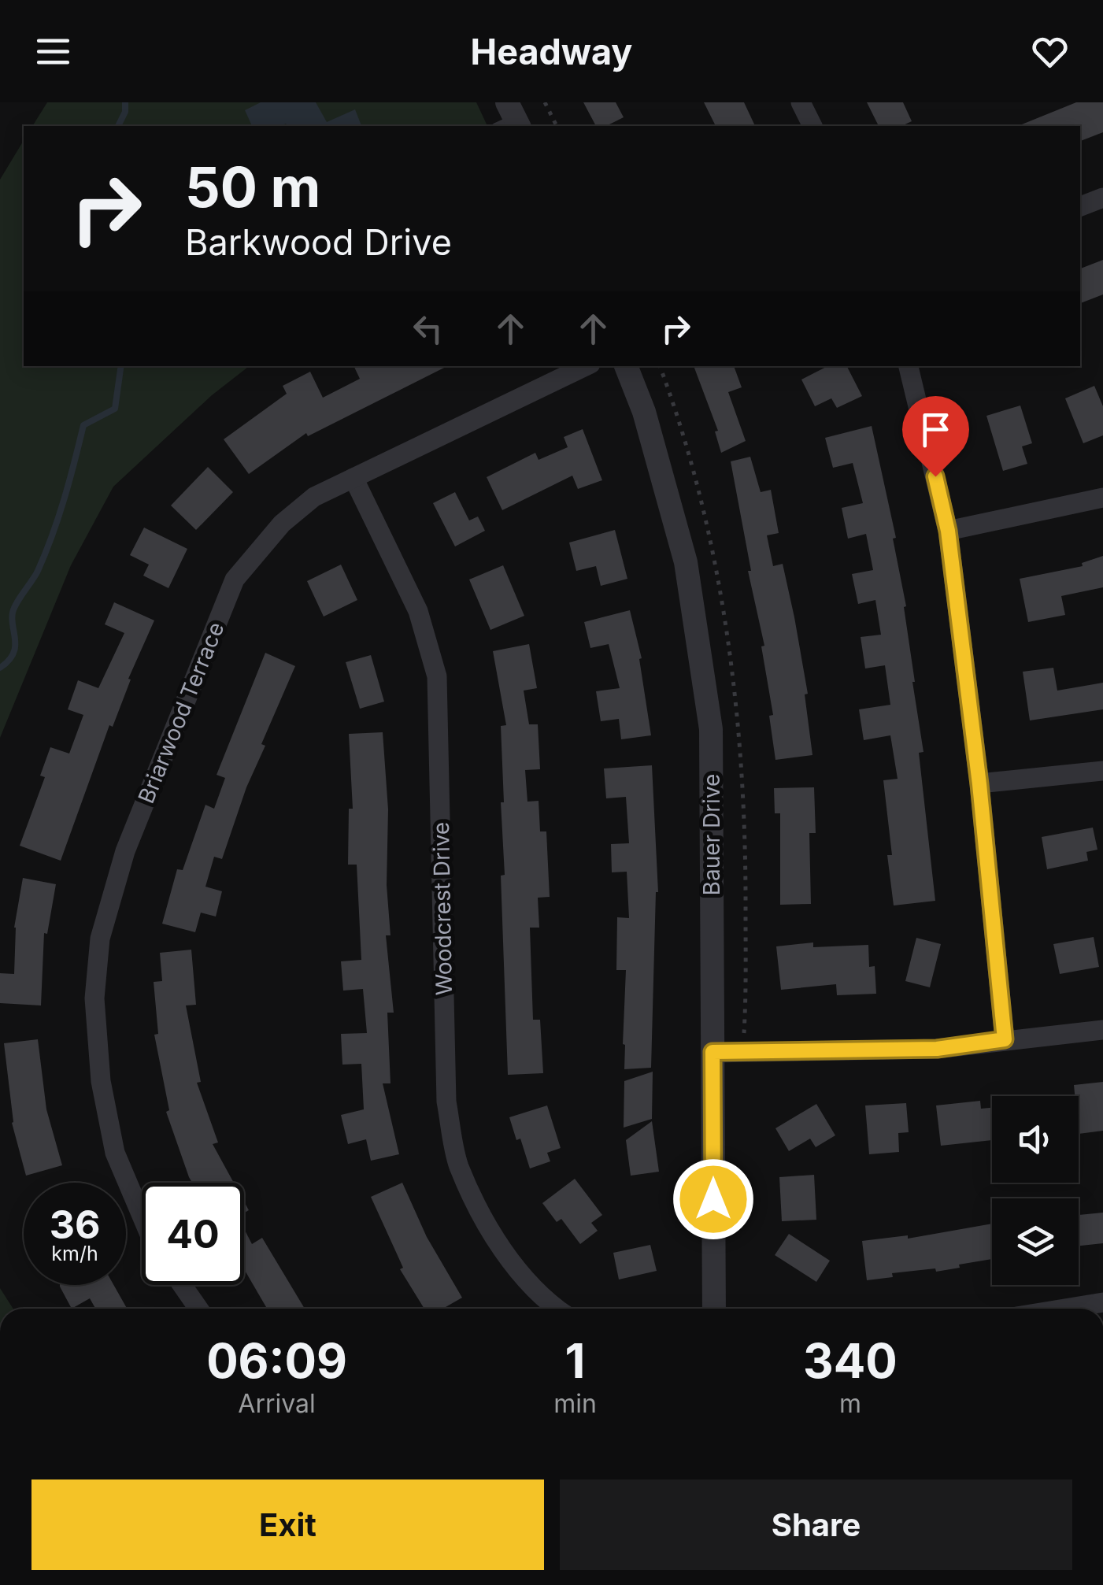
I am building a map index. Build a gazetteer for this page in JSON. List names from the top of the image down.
{
  "streets": {
    "street": ["Briarwood Terrace", "Bauer Drive", "Woodcrest Drive"]
  },
  "crossings": [
    ["Briarwood Terrace", "Woodcrest Drive"]
  ],
  "page": {
    "header": "Headway",
    "turn": ["50 m", "Barkwood Drive"],
    "speed": "36 km/h",
    "limit": "40",
    "eta": [
      "06:09",
      "Arrival",
      "1",
      "min",
      "340",
      "m"
    ],
    "buttons": ["Exit", "Share"]
  }
}
